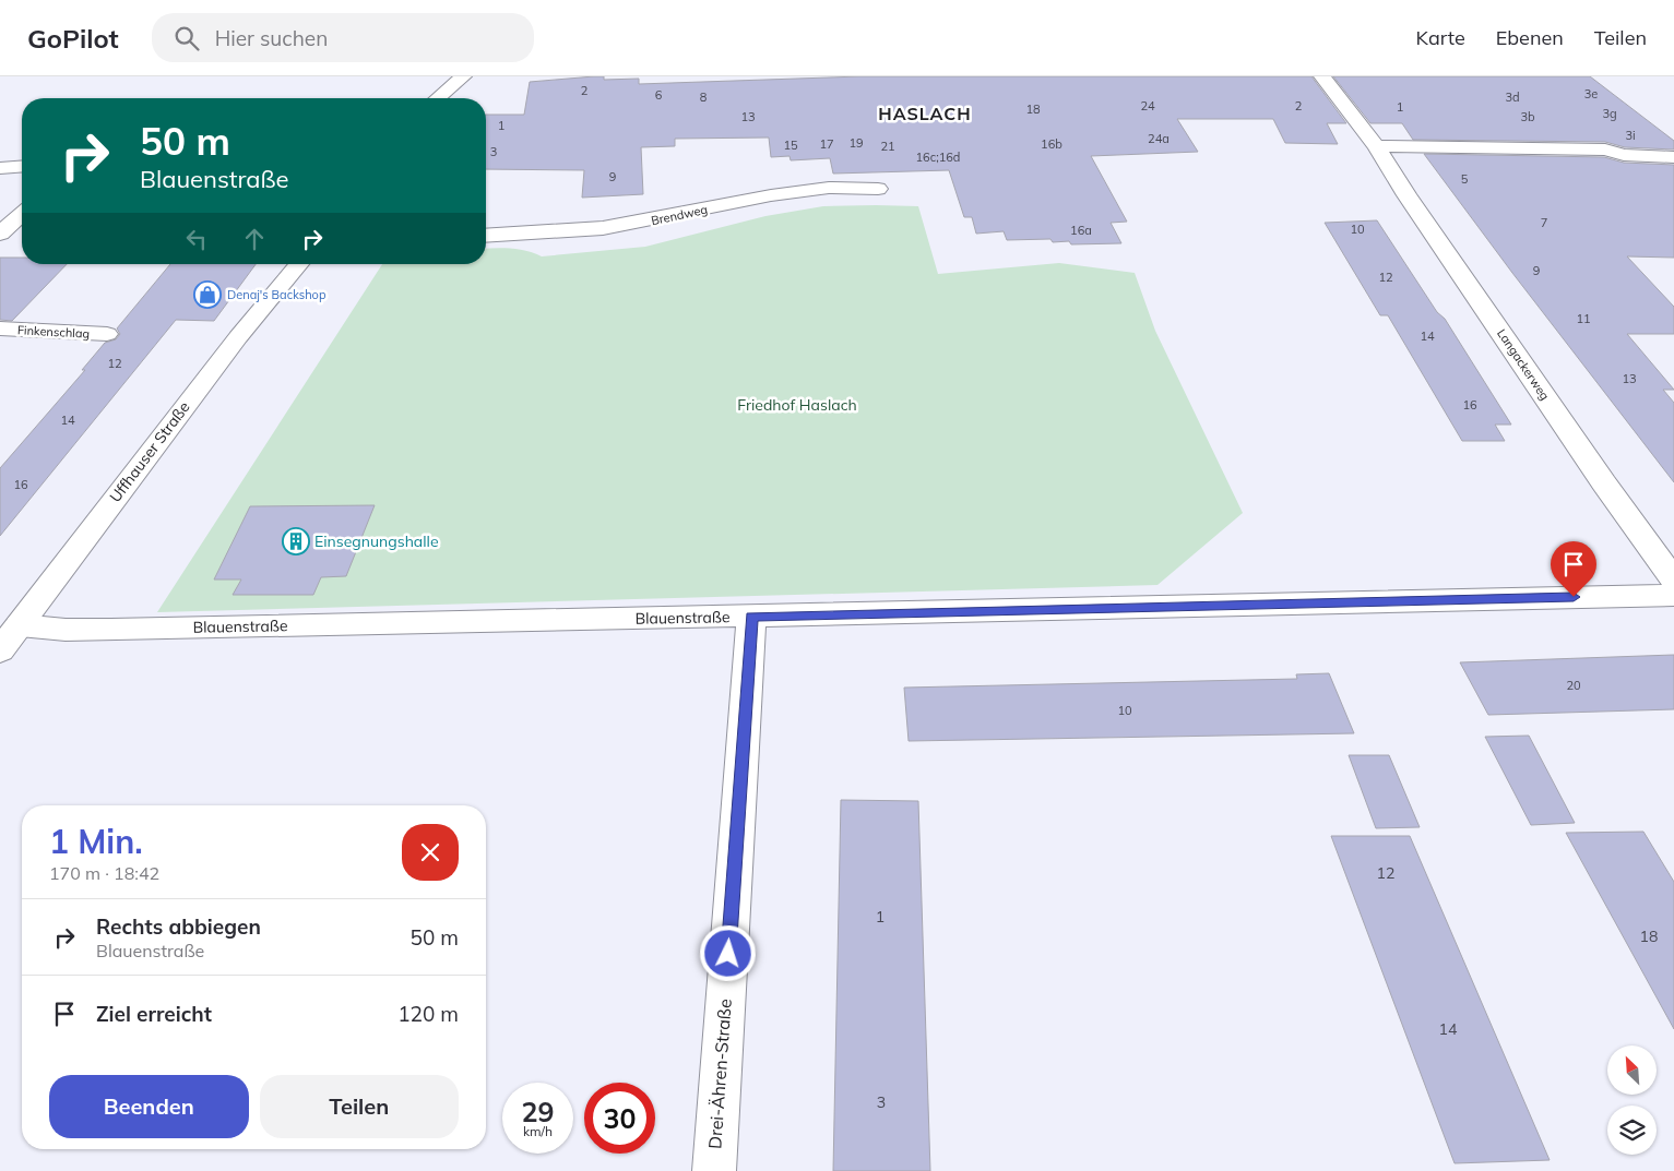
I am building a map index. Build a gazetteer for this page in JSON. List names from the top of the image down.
{
  "streets": {
    "street": [
      "Brendweg",
      "Finkenschlag",
      "Langackerweg",
      "Uffhauser Straße",
      "Blauenstraße",
      "Drei-Ähren-Straße"
    ]
  },
  "crossings": [
    ["Uffhauser Straße", "Blauenstraße"],
    ["Blauenstraße", "Drei-Ähren-Straße"]
  ],
  "districts": ["HASLACH"],
  "parks": ["Friedhof Haslach"],
  "places": {
    "shop": ["Denaj's Backshop"],
    "building": ["Einsegnungshalle"]
  },
  "house_numbers": [
    "2",
    "3e",
    "6",
    "8",
    "3d",
    "24",
    "2",
    "1",
    "18",
    "3g",
    "13",
    "3b",
    "1",
    "3i",
    "24a",
    "19",
    "17",
    "16b",
    "15",
    "21",
    "3",
    "16c;16d",
    "9",
    "5",
    "7",
    "10",
    "16a",
    "9",
    "12",
    "11",
    "14",
    "12",
    "13",
    "16",
    "14",
    "16",
    "20",
    "10",
    "12",
    "1",
    "18",
    "14",
    "3"
  ],
  "north": "top left",
  "page": {
    "header": "GoPilot",
    "search": "Hier suchen",
    "nav": ["Karte", "Ebenen", "Teilen"],
    "turn": ["50 m", "Blauenstraße"],
    "heading": ["1 Min.", "170 m · 18:42"],
    "list": [
      {
        "name": "Rechts abbiegen",
        "note": "Blauenstraße",
        "value": "50 m"
      },
      {
        "name": "Ziel erreicht",
        "value": "120 m"
      }
    ],
    "buttons": ["Beenden", "Teilen"],
    "speed": "29 km/h",
    "limit": "30"
  }
}
